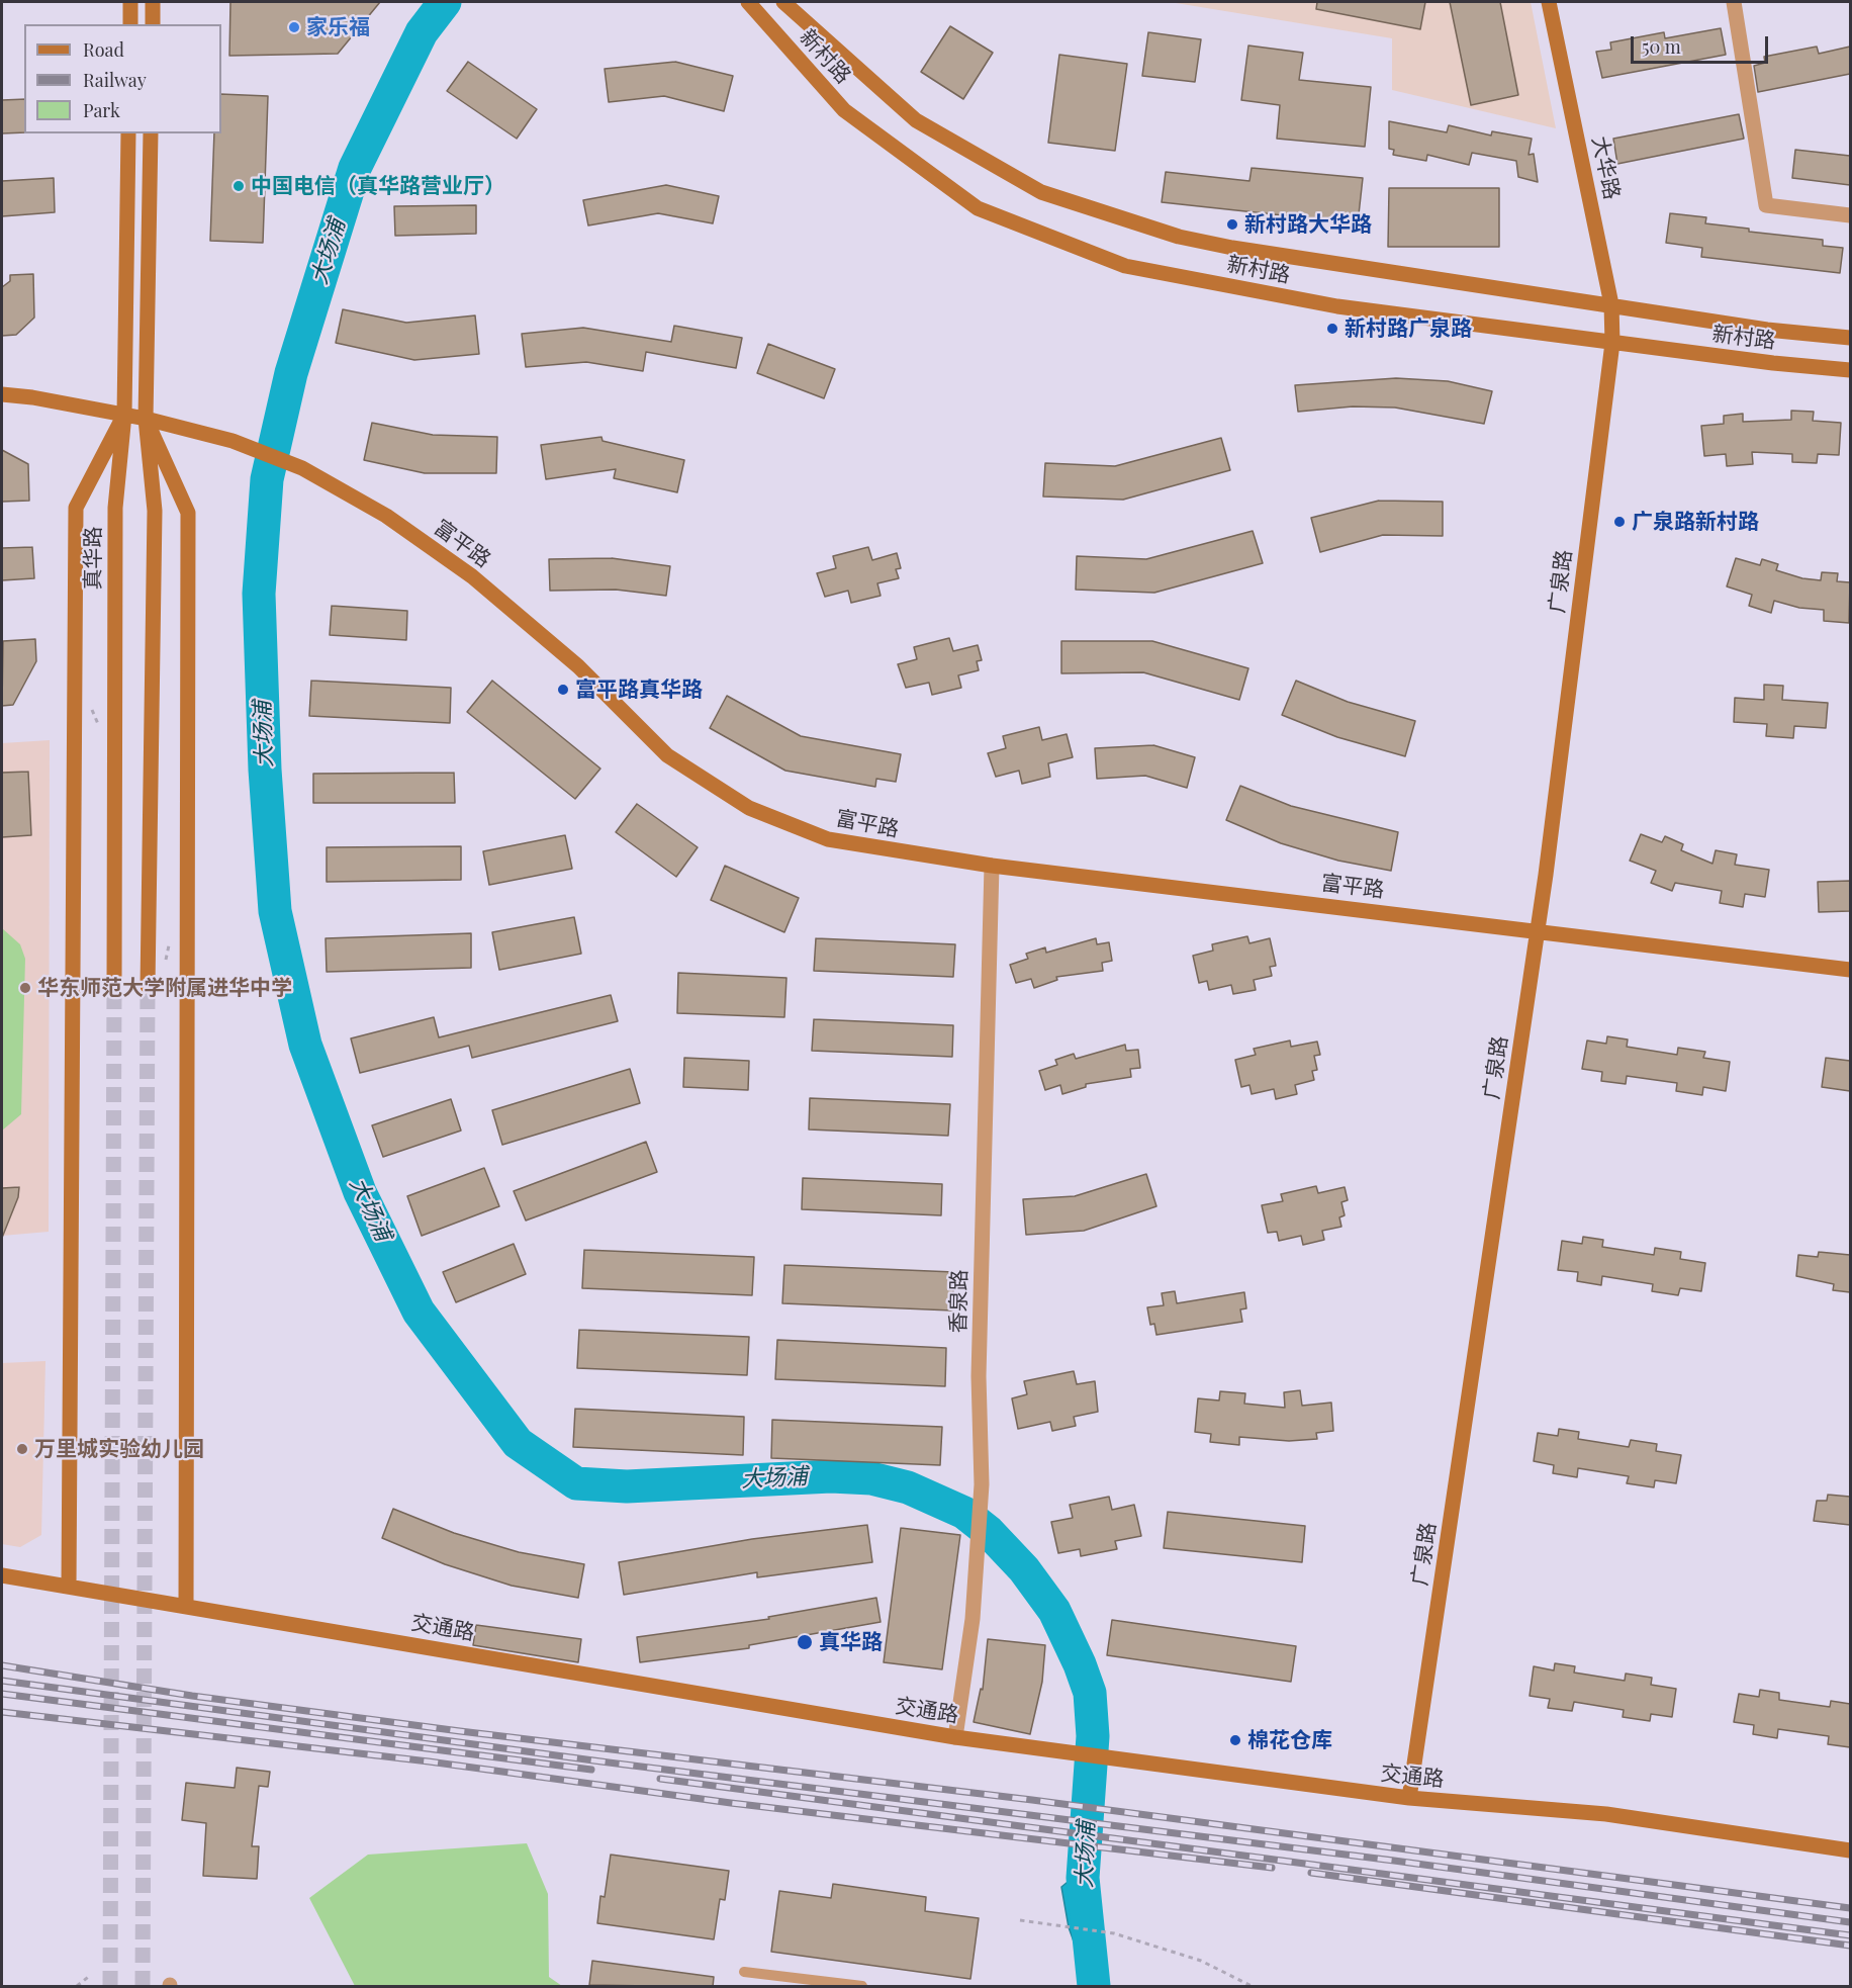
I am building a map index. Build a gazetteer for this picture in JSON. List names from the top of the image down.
{
  "streets": {
    "main road": [
      "新村路",
      "大华路",
      "富平路",
      "真华路",
      "广泉路",
      "交通路"
    ],
    "street": ["香泉路"]
  },
  "crossings": [
    ["新村路", "大华路"],
    ["新村路", "广泉路"],
    ["大华路", "广泉路"],
    ["富平路", "真华路"],
    ["富平路", "广泉路"],
    ["富平路", "香泉路"],
    ["广泉路", "交通路"],
    ["香泉路", "交通路"]
  ],
  "water": ["大场浦"],
  "places": [
    "家乐福",
    "中国电信（真华路营业厅）",
    "新村路大华路",
    "新村路广泉路",
    "广泉路新村路",
    "富平路真华路",
    "华东师范大学附属进华中学",
    "万里城实验幼儿园",
    "真华路",
    "棉花仓库"
  ],
  "legend": ["Road", "Railway", "Park"],
  "scale_bar": "50 m"
}
